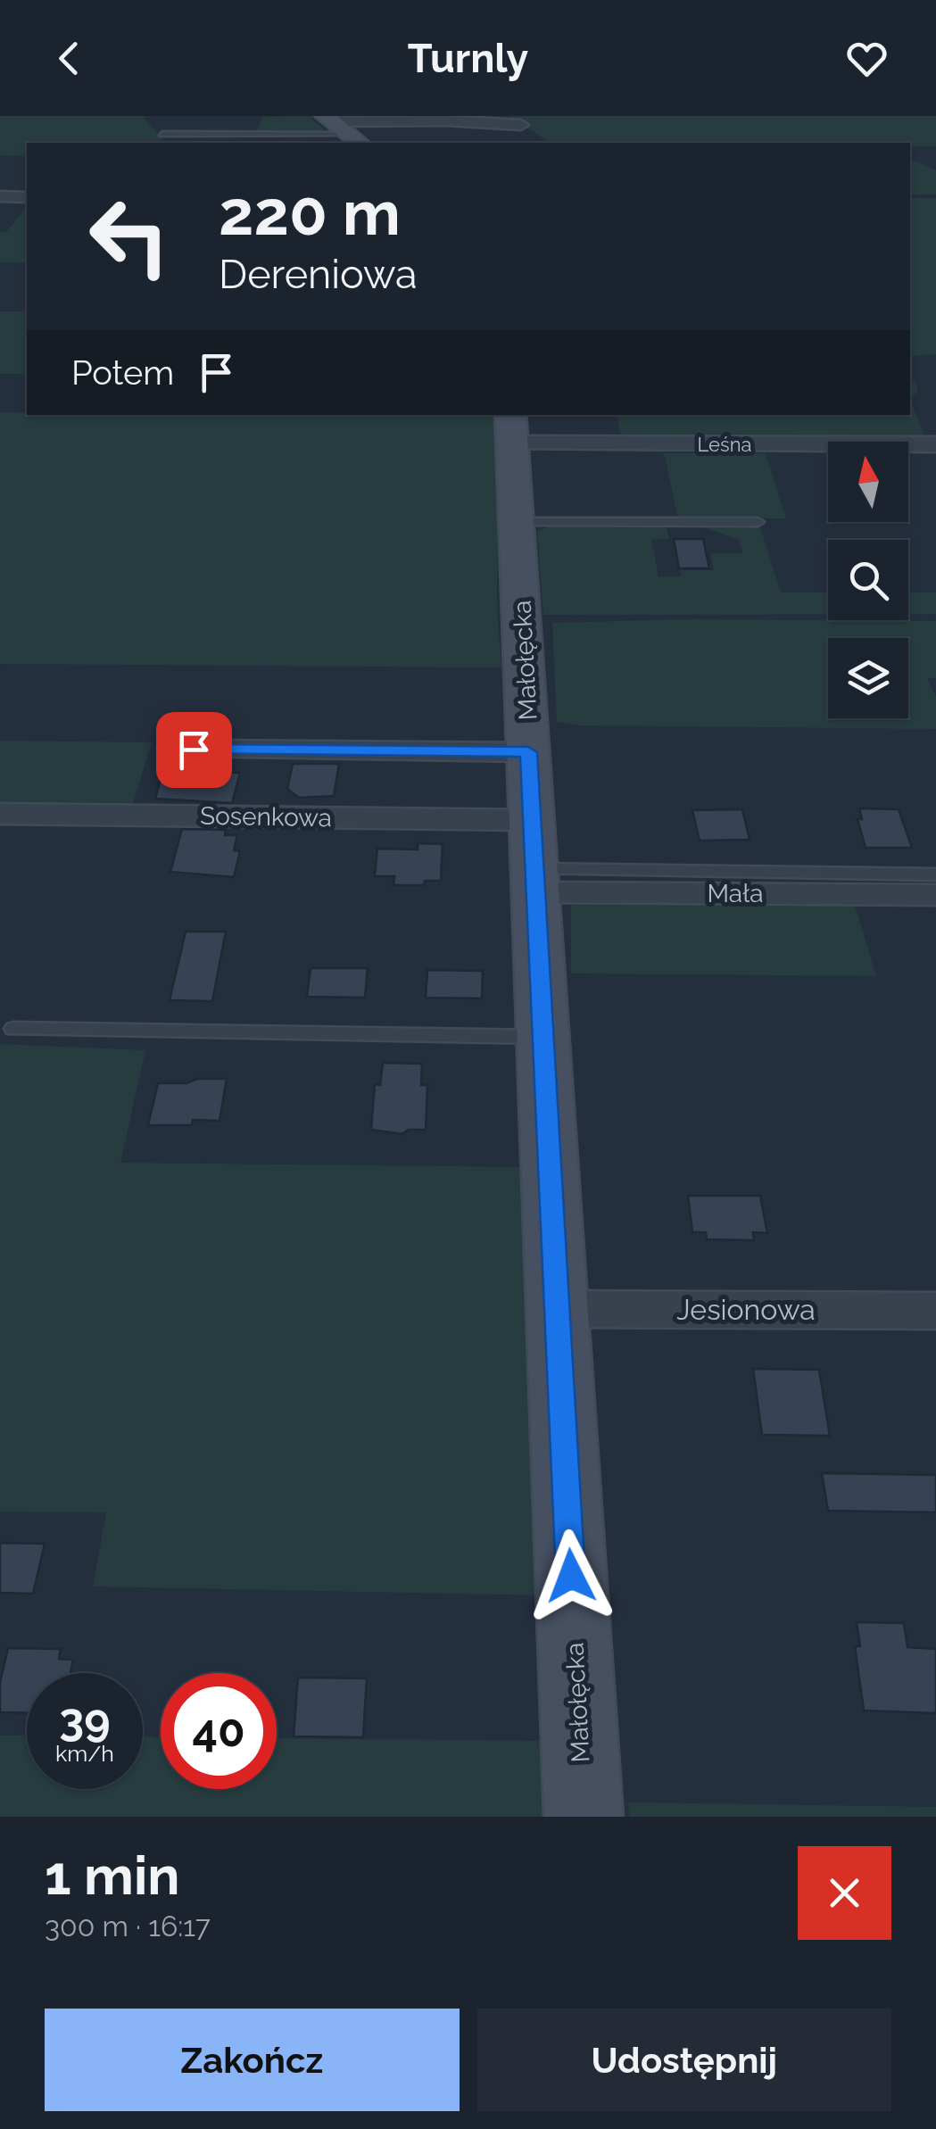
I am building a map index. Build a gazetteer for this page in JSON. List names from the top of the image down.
{
  "streets": {
    "street": [
      "Leśna",
      "Małołęcka",
      "Sosenkowa",
      "Mała",
      "Jesionowa"
    ]
  },
  "crossings": [
    ["Leśna", "Małołęcka"],
    ["Małołęcka", "Sosenkowa"],
    ["Małołęcka", "Mała"],
    ["Małołęcka", "Jesionowa"],
    ["Sosenkowa", "Mała"]
  ],
  "north": "top",
  "page": {
    "header": "Turnly",
    "turn": ["220 m", "Dereniowa"],
    "then": "Potem",
    "speed": "39 km/h",
    "limit": "40",
    "heading": ["1 min", "300 m · 16:17"],
    "buttons": ["Zakończ", "Udostępnij"]
  }
}
